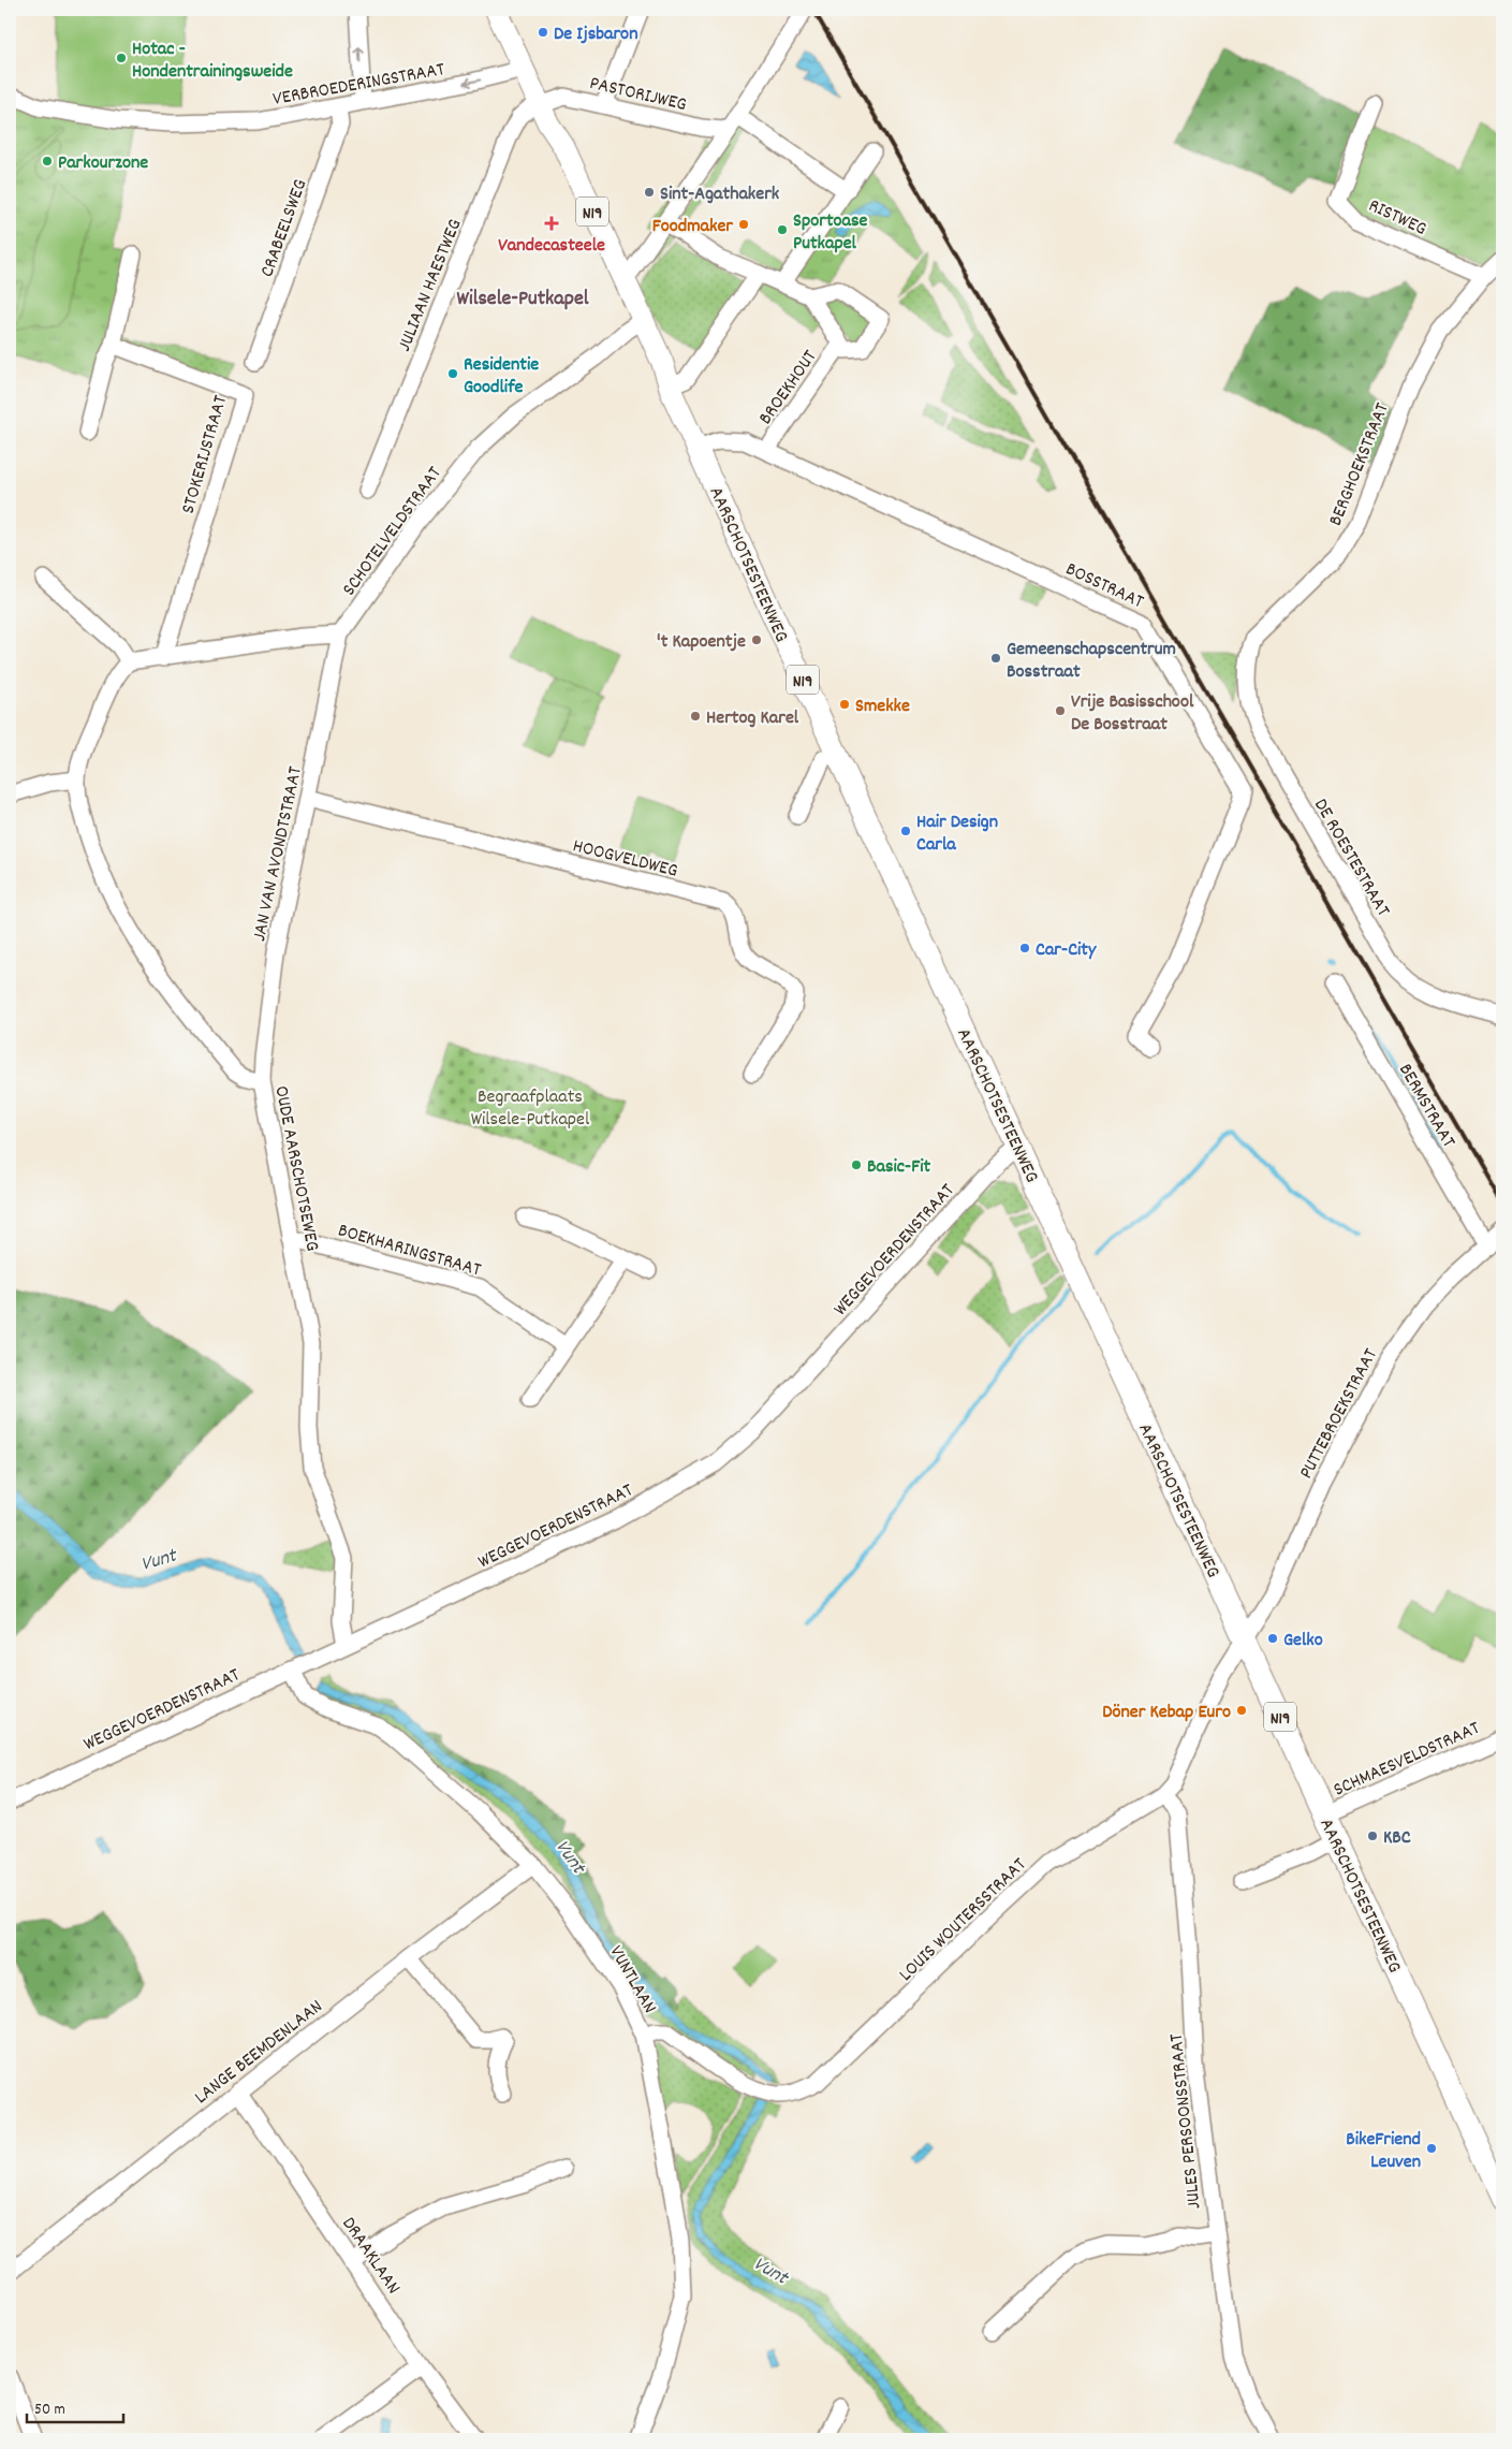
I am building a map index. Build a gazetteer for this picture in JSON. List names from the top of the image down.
{
  "streets": {
    "main road": ["N19", "AARSCHOTSESTEENWEG"],
    "street": [
      "VERBROEDERINGSTRAAT",
      "PASTORIJWEG",
      "RISTWEG",
      "CRABEELSWEG",
      "JULIAAN HAESTWEG",
      "BROEKHOUT",
      "STOKERIJSTRAAT",
      "BERGHOEKSTRAAT",
      "SCHOTELVELDSTRAAT",
      "BOSSTRAAT",
      "JAN VAN AVONDTSTRAAT",
      "HOOGVELDWEG",
      "DE ROESTESTRAAT",
      "BERMSTRAAT",
      "OUDE AARSCHOTSEWEG",
      "BOEKHARINGSTRAAT",
      "WEGGEVOERDENSTRAAT",
      "PUTTEBROEKSTRAAT",
      "SCHMAESVELDSTRAAT",
      "LOUIS WOUTERSSTRAAT",
      "VUNTLAAN",
      "LANGE BEEMDENLAAN",
      "JULES PERSOONSSTRAAT",
      "DRAAKLAAN"
    ]
  },
  "crossings": [
    ["VERBROEDERINGSTRAAT", "CRABEELSWEG"],
    ["VERBROEDERINGSTRAAT", "AARSCHOTSESTEENWEG"],
    ["PASTORIJWEG", "JULIAAN HAESTWEG"],
    ["PASTORIJWEG", "AARSCHOTSESTEENWEG"],
    ["RISTWEG", "BERGHOEKSTRAAT"],
    ["JULIAAN HAESTWEG", "AARSCHOTSESTEENWEG"],
    ["BROEKHOUT", "BOSSTRAAT"],
    ["BERGHOEKSTRAAT", "DE ROESTESTRAAT"],
    ["SCHOTELVELDSTRAAT", "AARSCHOTSESTEENWEG"],
    ["SCHOTELVELDSTRAAT", "JAN VAN AVONDTSTRAAT"],
    ["AARSCHOTSESTEENWEG", "BOSSTRAAT"],
    ["AARSCHOTSESTEENWEG", "WEGGEVOERDENSTRAAT"],
    ["AARSCHOTSESTEENWEG", "PUTTEBROEKSTRAAT"],
    ["AARSCHOTSESTEENWEG", "SCHMAESVELDSTRAAT"],
    ["AARSCHOTSESTEENWEG", "LOUIS WOUTERSSTRAAT"],
    ["JAN VAN AVONDTSTRAAT", "HOOGVELDWEG"],
    ["JAN VAN AVONDTSTRAAT", "OUDE AARSCHOTSEWEG"],
    ["BERMSTRAAT", "PUTTEBROEKSTRAAT"],
    ["OUDE AARSCHOTSEWEG", "BOEKHARINGSTRAAT"],
    ["OUDE AARSCHOTSEWEG", "WEGGEVOERDENSTRAAT"],
    ["WEGGEVOERDENSTRAAT", "VUNTLAAN"],
    ["PUTTEBROEKSTRAAT", "LOUIS WOUTERSSTRAAT"],
    ["LOUIS WOUTERSSTRAAT", "VUNTLAAN"],
    ["LOUIS WOUTERSSTRAAT", "JULES PERSOONSSTRAAT"],
    ["VUNTLAAN", "LANGE BEEMDENLAAN"],
    ["LANGE BEEMDENLAAN", "DRAAKLAAN"]
  ],
  "districts": ["Wilsele-Putkapel"],
  "water": ["Vunt"],
  "parks": ["Begraafplaats Wilsele-Putkapel"],
  "places": {
    "other": [
      "De Ijsbaron",
      "Hotac - Hondentrainingsweide",
      "Parkourzone",
      "Sint-Agathakerk",
      "Foodmaker",
      "Sportoase Putkapel",
      "Residentie Goodlife",
      "'t Kapoentje",
      "Gemeenschapscentrum Bosstraat",
      "Smekke",
      "Vrije Basisschool De Bosstraat",
      "Hertog Karel",
      "Hair Design Carla",
      "Car-City",
      "Basic-Fit",
      "Gelko",
      "Döner Kebap Euro",
      "KBC",
      "BikeFriend Leuven"
    ],
    "health": ["Vandecasteele"]
  },
  "scale_bar": "50 m"
}
